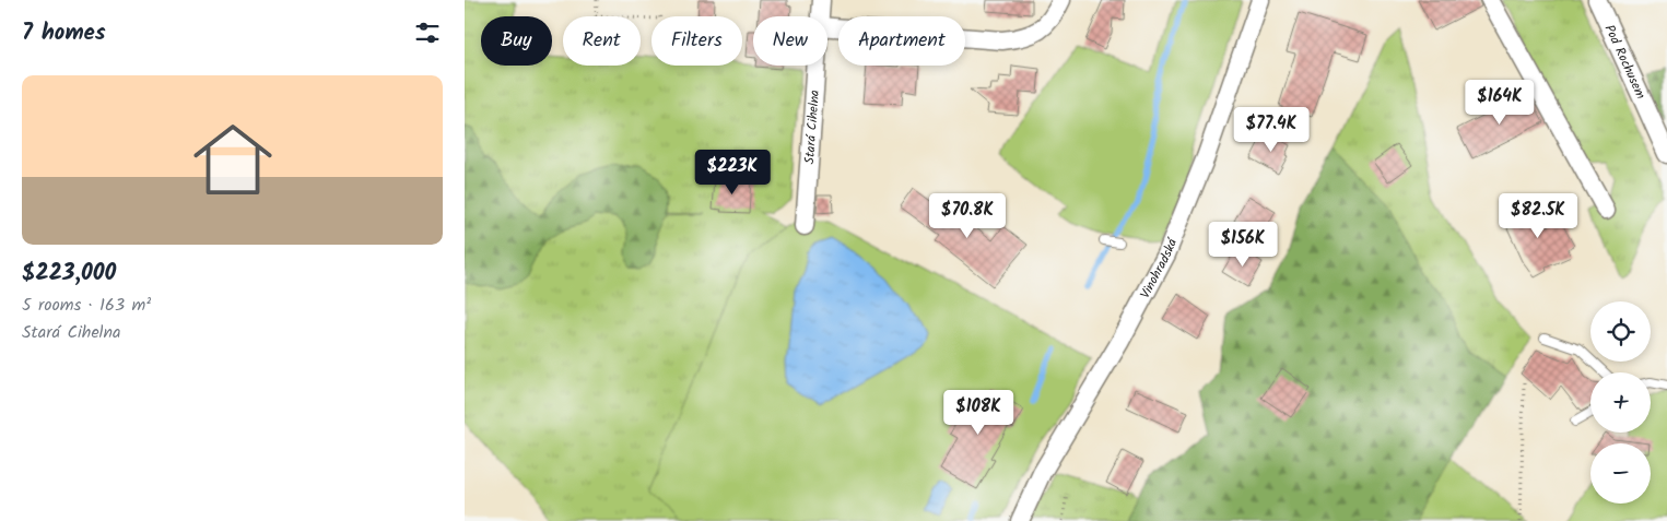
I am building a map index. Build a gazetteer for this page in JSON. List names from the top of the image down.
{
  "streets": {
    "street": ["Pod Rochusem", "Stará Cihelna", "Vinohradská"]
  },
  "page": {
    "heading": "7 homes",
    "chip": [
      "Buy",
      "Rent",
      "Filters",
      "New",
      "Apartment"
    ],
    "list": [
      {
        "name": "$223,000",
        "note": "5 rooms · 163 m² · Stará Cihelna"
      }
    ],
    "price": [
      "$164K",
      "$77.4K",
      "$223K",
      "$70.8K",
      "$82.5K",
      "$156K",
      "$108K"
    ],
    "map_buttons": ["+", "−"]
  }
}
